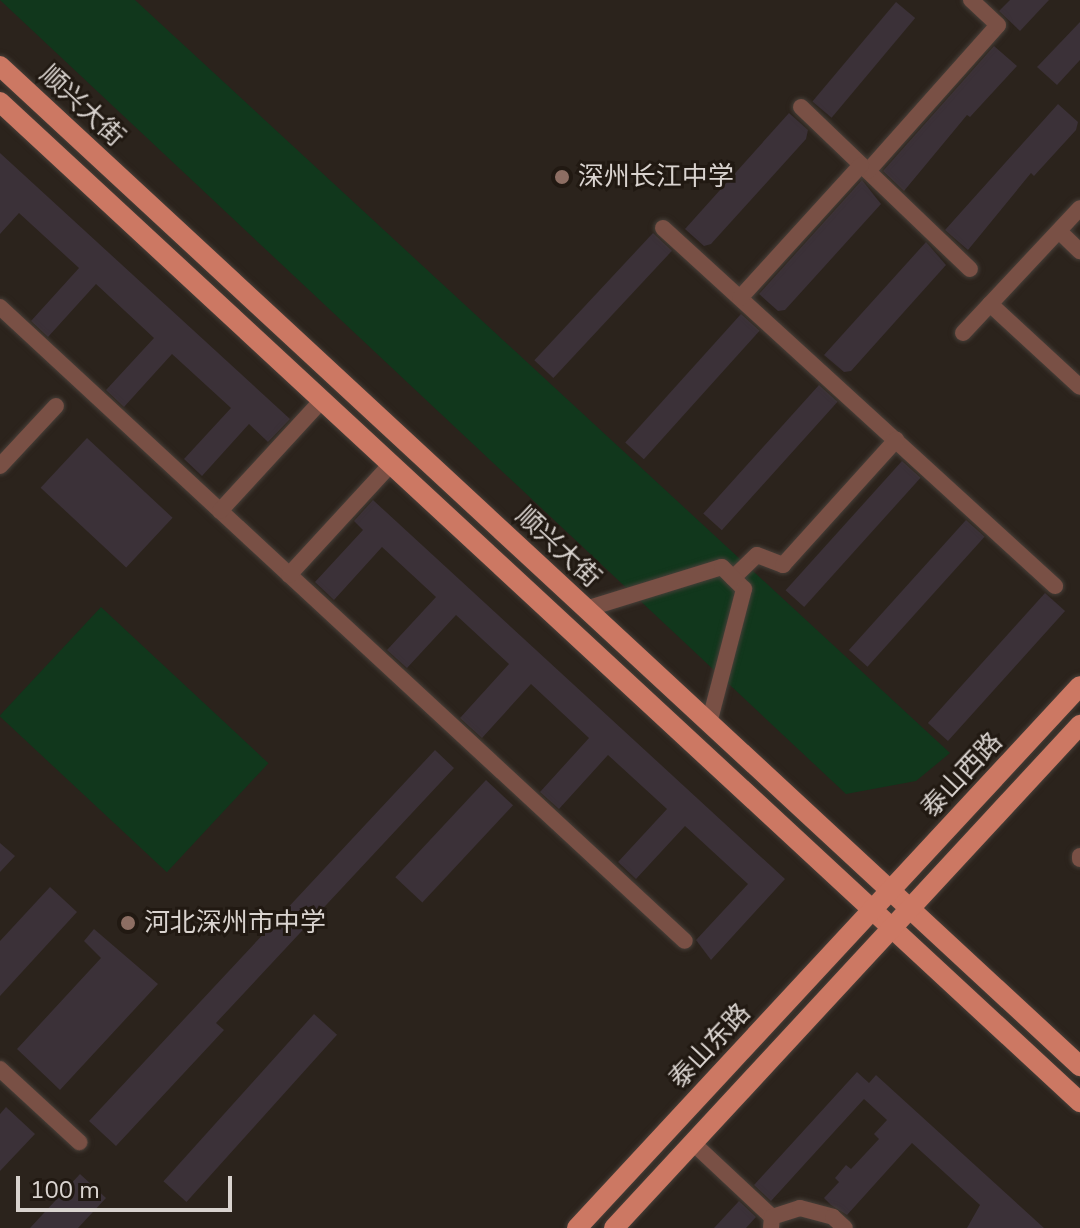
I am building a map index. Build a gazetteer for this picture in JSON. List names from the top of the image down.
{
  "streets": {
    "main road": ["顺兴大街", "泰山西路", "泰山东路"]
  },
  "crossings": [
    ["顺兴大街", "泰山西路"],
    ["顺兴大街", "泰山东路"],
    ["泰山西路", "泰山东路"]
  ],
  "places": ["深州长江中学", "河北深州市中学"],
  "scale_bar": "100 m"
}
